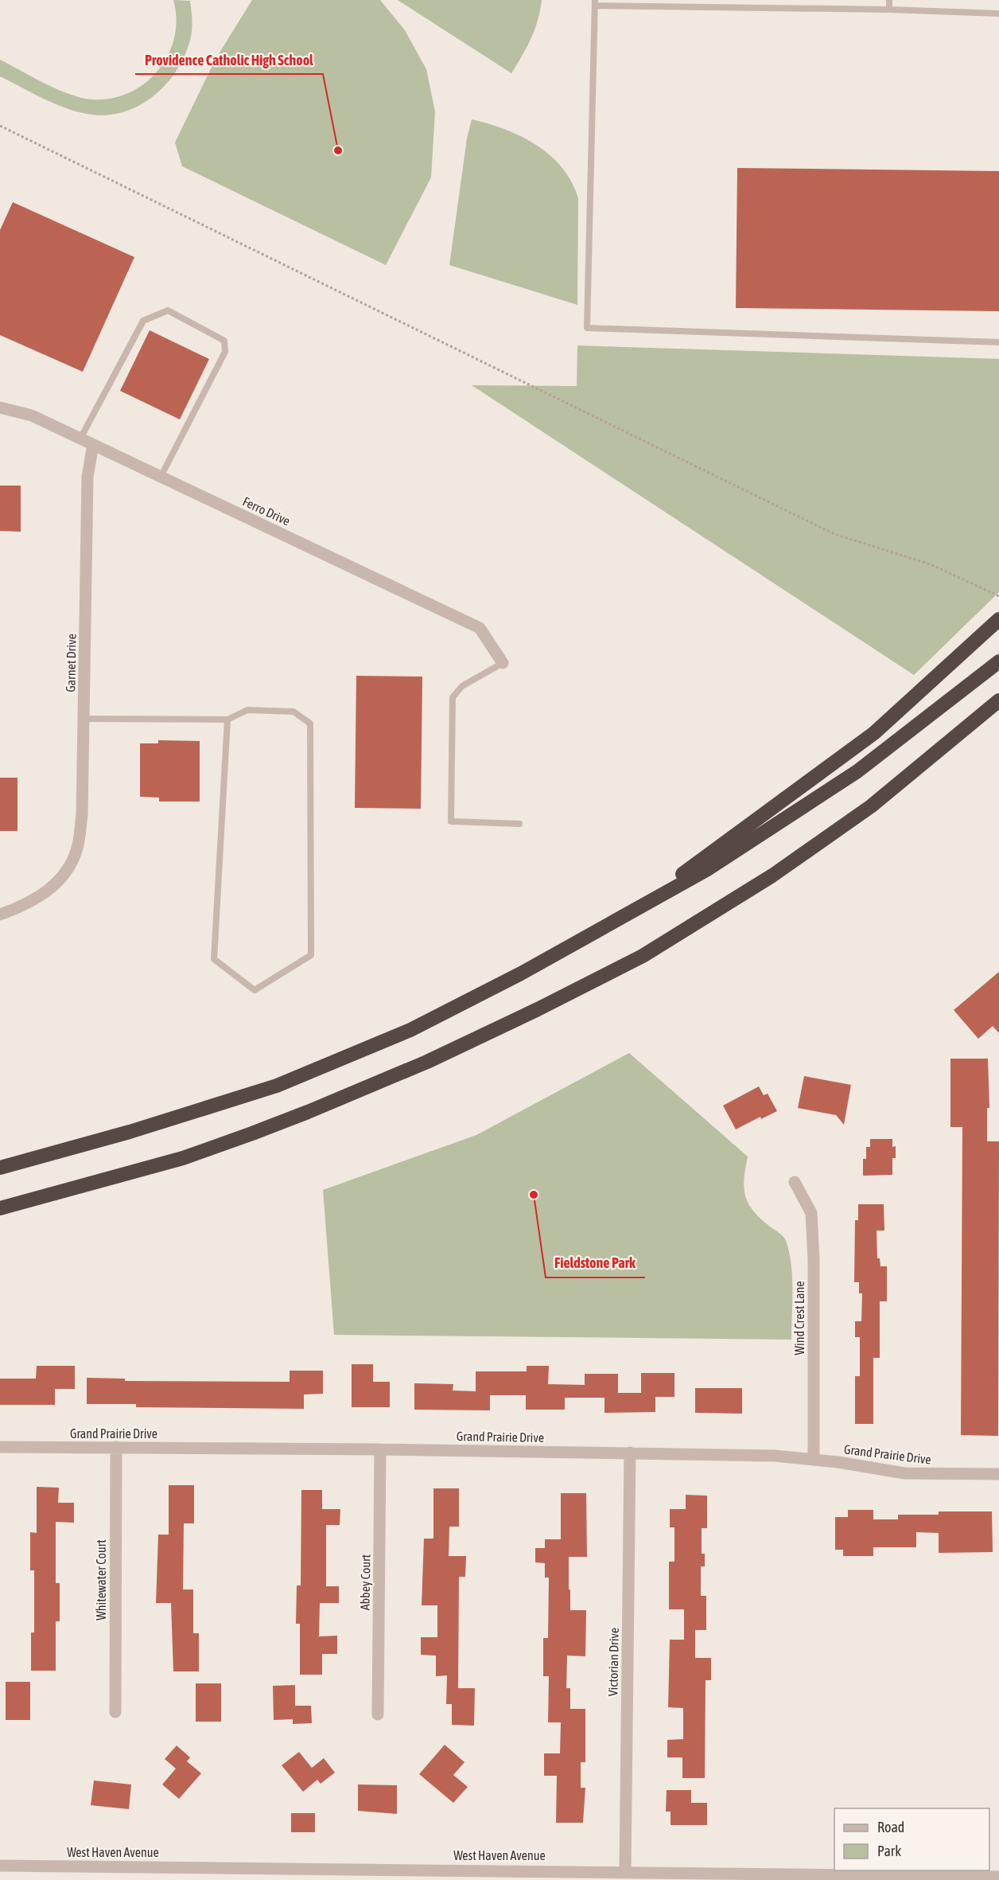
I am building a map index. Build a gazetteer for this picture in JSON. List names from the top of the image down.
{
  "streets": {
    "street": [
      "Ferro Drive",
      "Garnet Drive",
      "Wind Crest Lane",
      "Grand Prairie Drive",
      "Whitewater Court",
      "Abbey Court",
      "Victorian Drive",
      "West Haven Avenue"
    ]
  },
  "crossings": [
    ["Ferro Drive", "Garnet Drive"],
    ["Wind Crest Lane", "Grand Prairie Drive"],
    ["Grand Prairie Drive", "Whitewater Court"],
    ["Grand Prairie Drive", "Abbey Court"],
    ["Grand Prairie Drive", "Victorian Drive"],
    ["Victorian Drive", "West Haven Avenue"]
  ],
  "places": ["Providence Catholic High School", "Fieldstone Park"],
  "legend": ["Road", "Park"]
}
